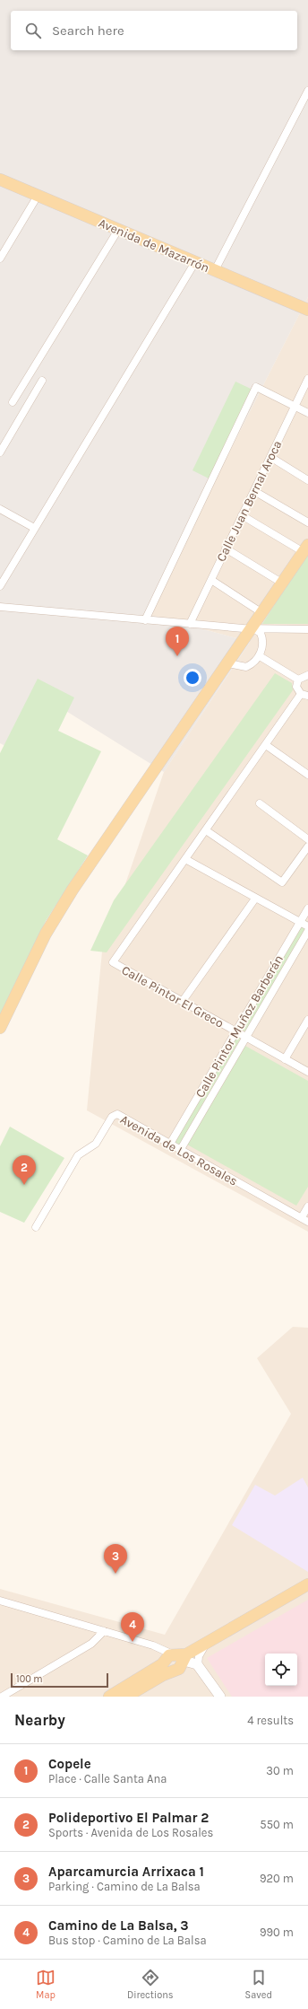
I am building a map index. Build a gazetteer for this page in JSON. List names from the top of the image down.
{
  "streets": {
    "main road": ["Avenida de Mazarrón"],
    "street": [
      "Calle Juan Bernal Aroca",
      "Calle Pintor El Greco",
      "Calle Pintor Muñoz Barberán",
      "Avenida de Los Rosales"
    ]
  },
  "crossings": [
    ["Calle Pintor El Greco", "Calle Pintor Muñoz Barberán"],
    ["Calle Pintor Muñoz Barberán", "Avenida de Los Rosales"]
  ],
  "scale_bar": "100 m",
  "page": {
    "search": "Search here",
    "pins": [
      "1",
      "2",
      "3",
      "4"
    ],
    "scale": "100 m",
    "heading": ["Nearby", "4 results"],
    "list": [
      {
        "mark": "1",
        "name": "Copele",
        "note": "Place · Calle Santa Ana",
        "value": "30 m"
      },
      {
        "mark": "2",
        "name": "Polideportivo El Palmar 2",
        "note": "Sports · Avenida de Los Rosales",
        "value": "550 m"
      },
      {
        "mark": "3",
        "name": "Aparcamurcia Arrixaca 1",
        "note": "Parking · Camino de La Balsa",
        "value": "920 m"
      },
      {
        "mark": "4",
        "name": "Camino de La Balsa, 3",
        "note": "Bus stop · Camino de La Balsa",
        "value": "990 m"
      }
    ],
    "nav": ["Map", "Directions", "Saved"]
  }
}
